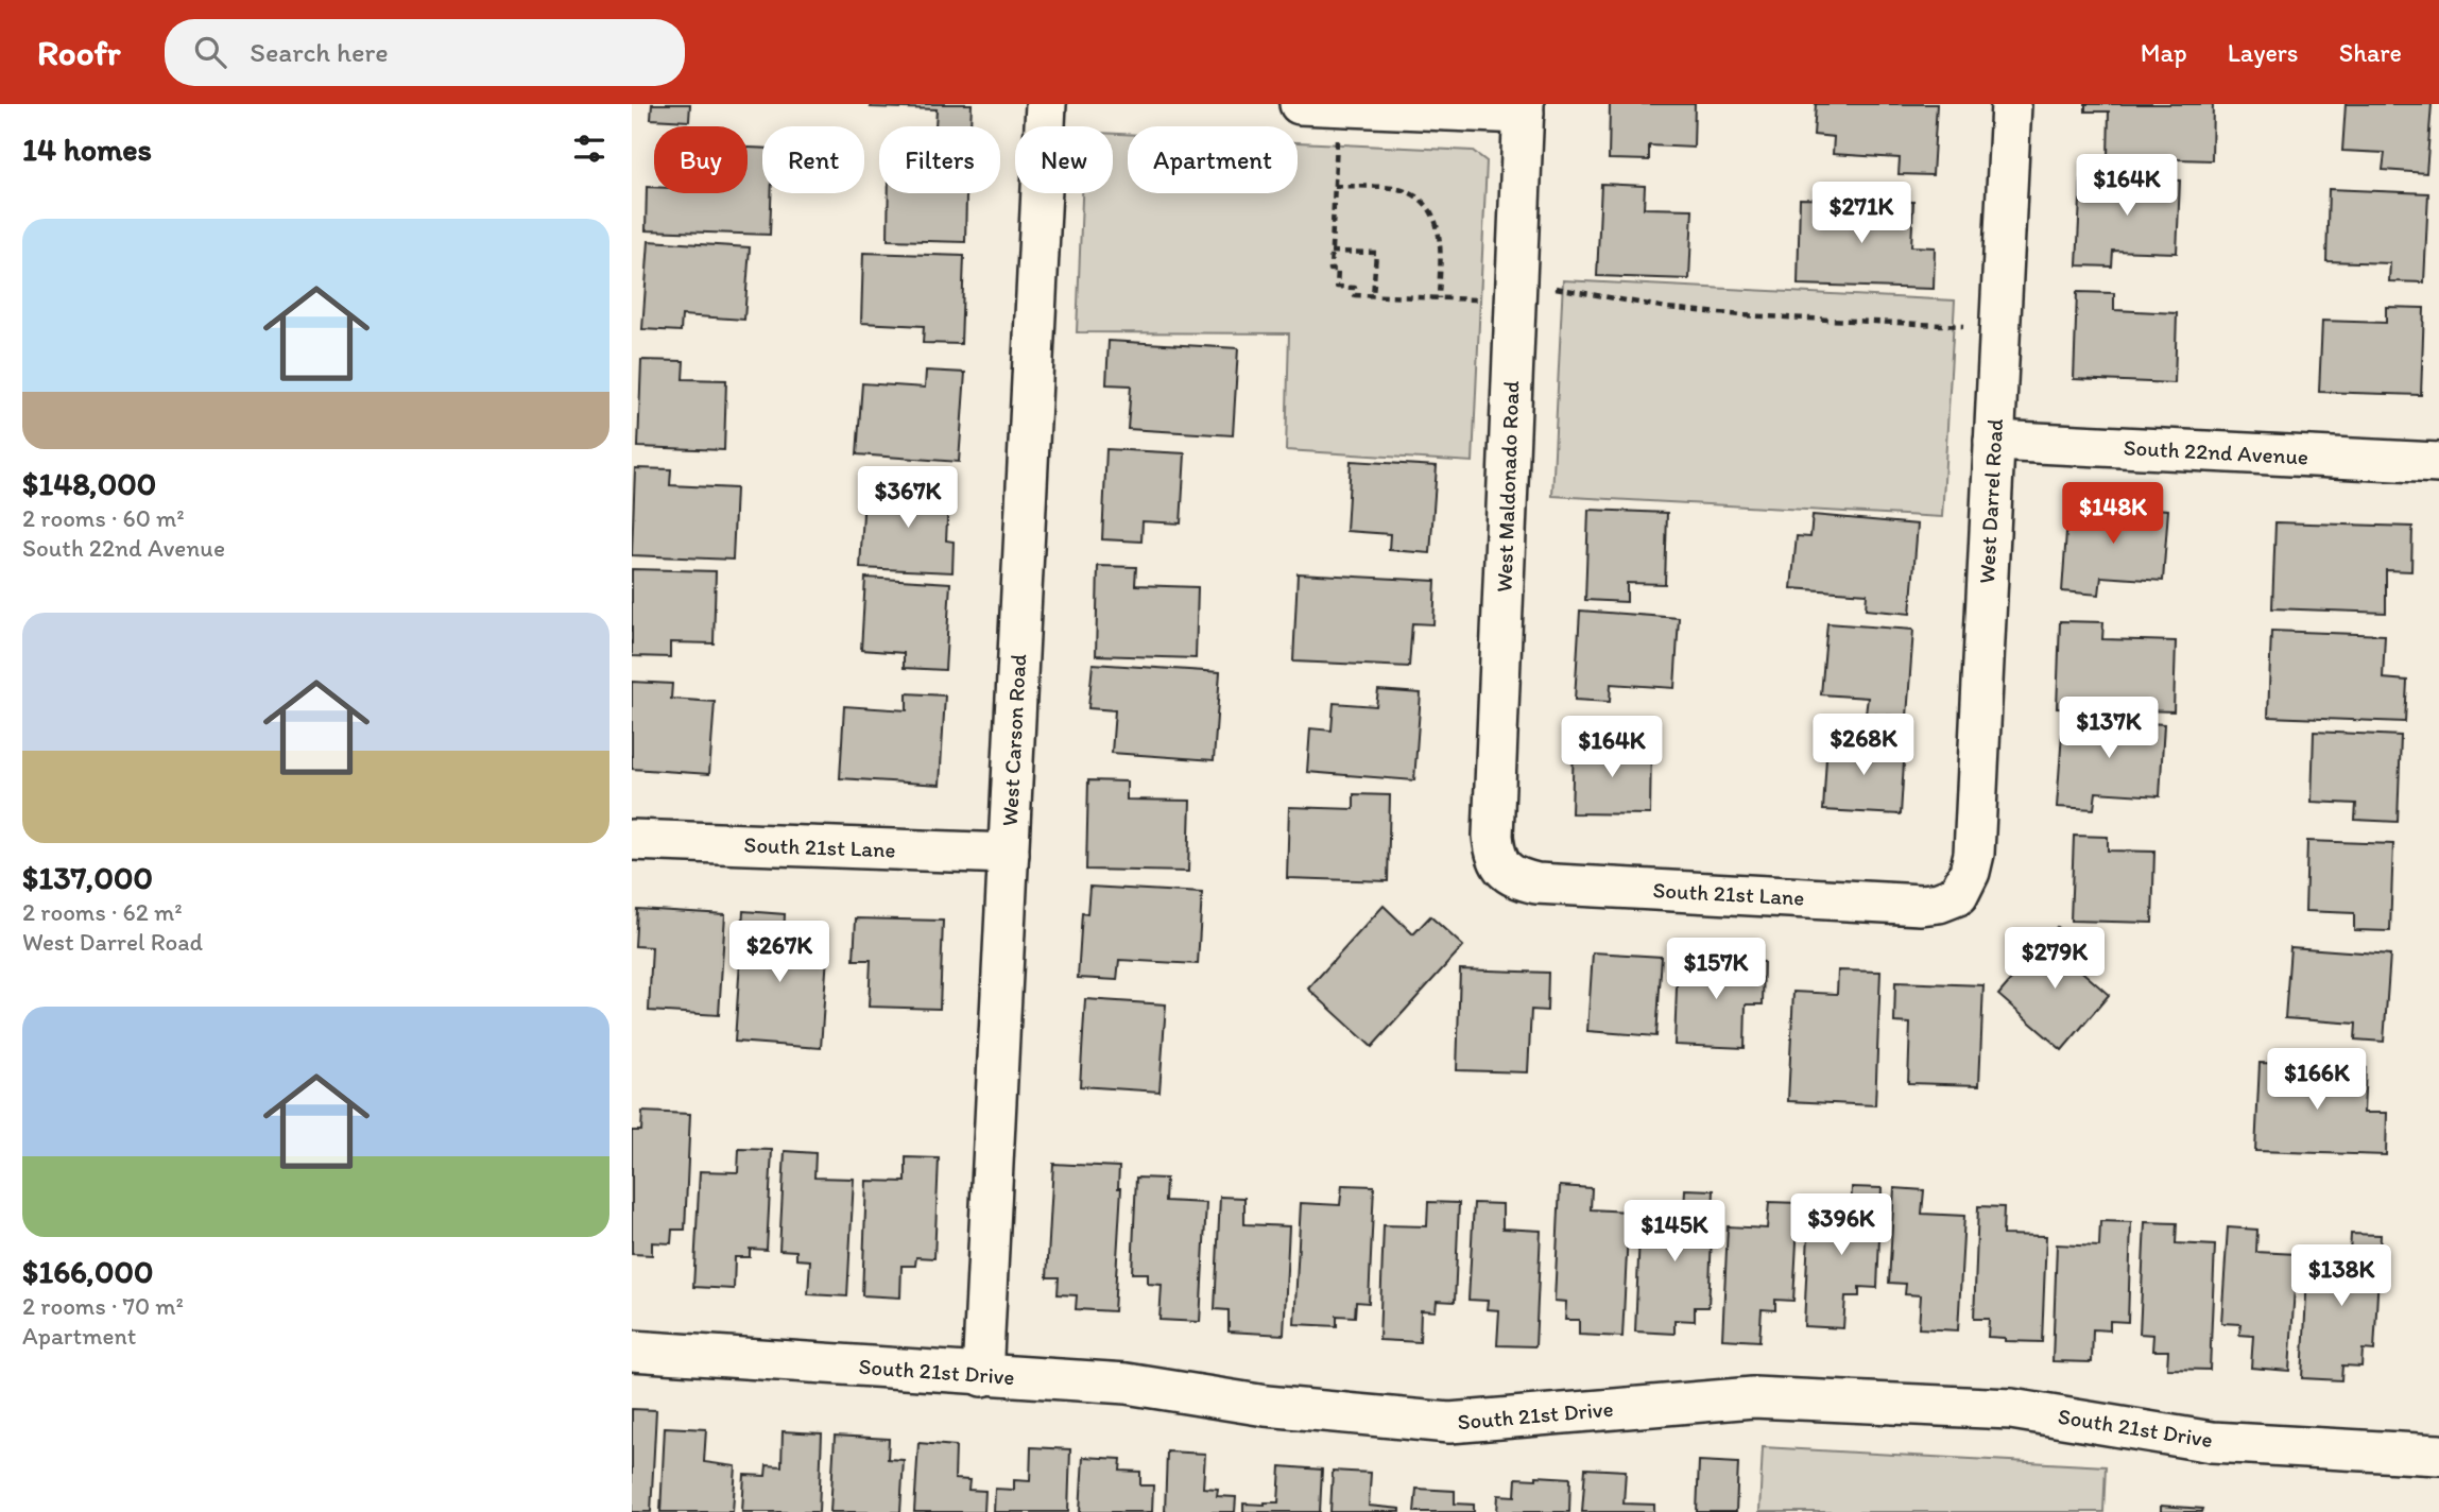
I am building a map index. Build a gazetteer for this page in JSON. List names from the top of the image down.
{
  "streets": {
    "street": [
      "South 22nd Avenue",
      "West Maldonado Road",
      "West Darrel Road",
      "West Carson Road",
      "South 21st Lane",
      "South 21st Drive"
    ]
  },
  "crossings": [
    ["South 22nd Avenue", "West Darrel Road"],
    ["West Maldonado Road", "South 21st Lane"],
    ["West Darrel Road", "South 21st Lane"],
    ["West Carson Road", "South 21st Lane"],
    ["West Carson Road", "South 21st Drive"]
  ],
  "page": {
    "header": "Roofr",
    "search": "Search here",
    "nav": ["Map", "Layers", "Share"],
    "heading": "14 homes",
    "chip": [
      "Buy",
      "Rent",
      "Filters",
      "New",
      "Apartment"
    ],
    "price": [
      "$164K",
      "$271K",
      "$367K",
      "$148K",
      "$137K",
      "$268K",
      "$164K",
      "$267K",
      "$279K",
      "$157K",
      "$166K",
      "$396K",
      "$145K",
      "$138K"
    ],
    "list": [
      {
        "name": "$148,000",
        "note": "2 rooms · 60 m² · South 22nd Avenue"
      },
      {
        "name": "$137,000",
        "note": "2 rooms · 62 m² · West Darrel Road"
      },
      {
        "name": "$166,000",
        "note": "2 rooms · 70 m² · Apartment"
      }
    ]
  }
}
